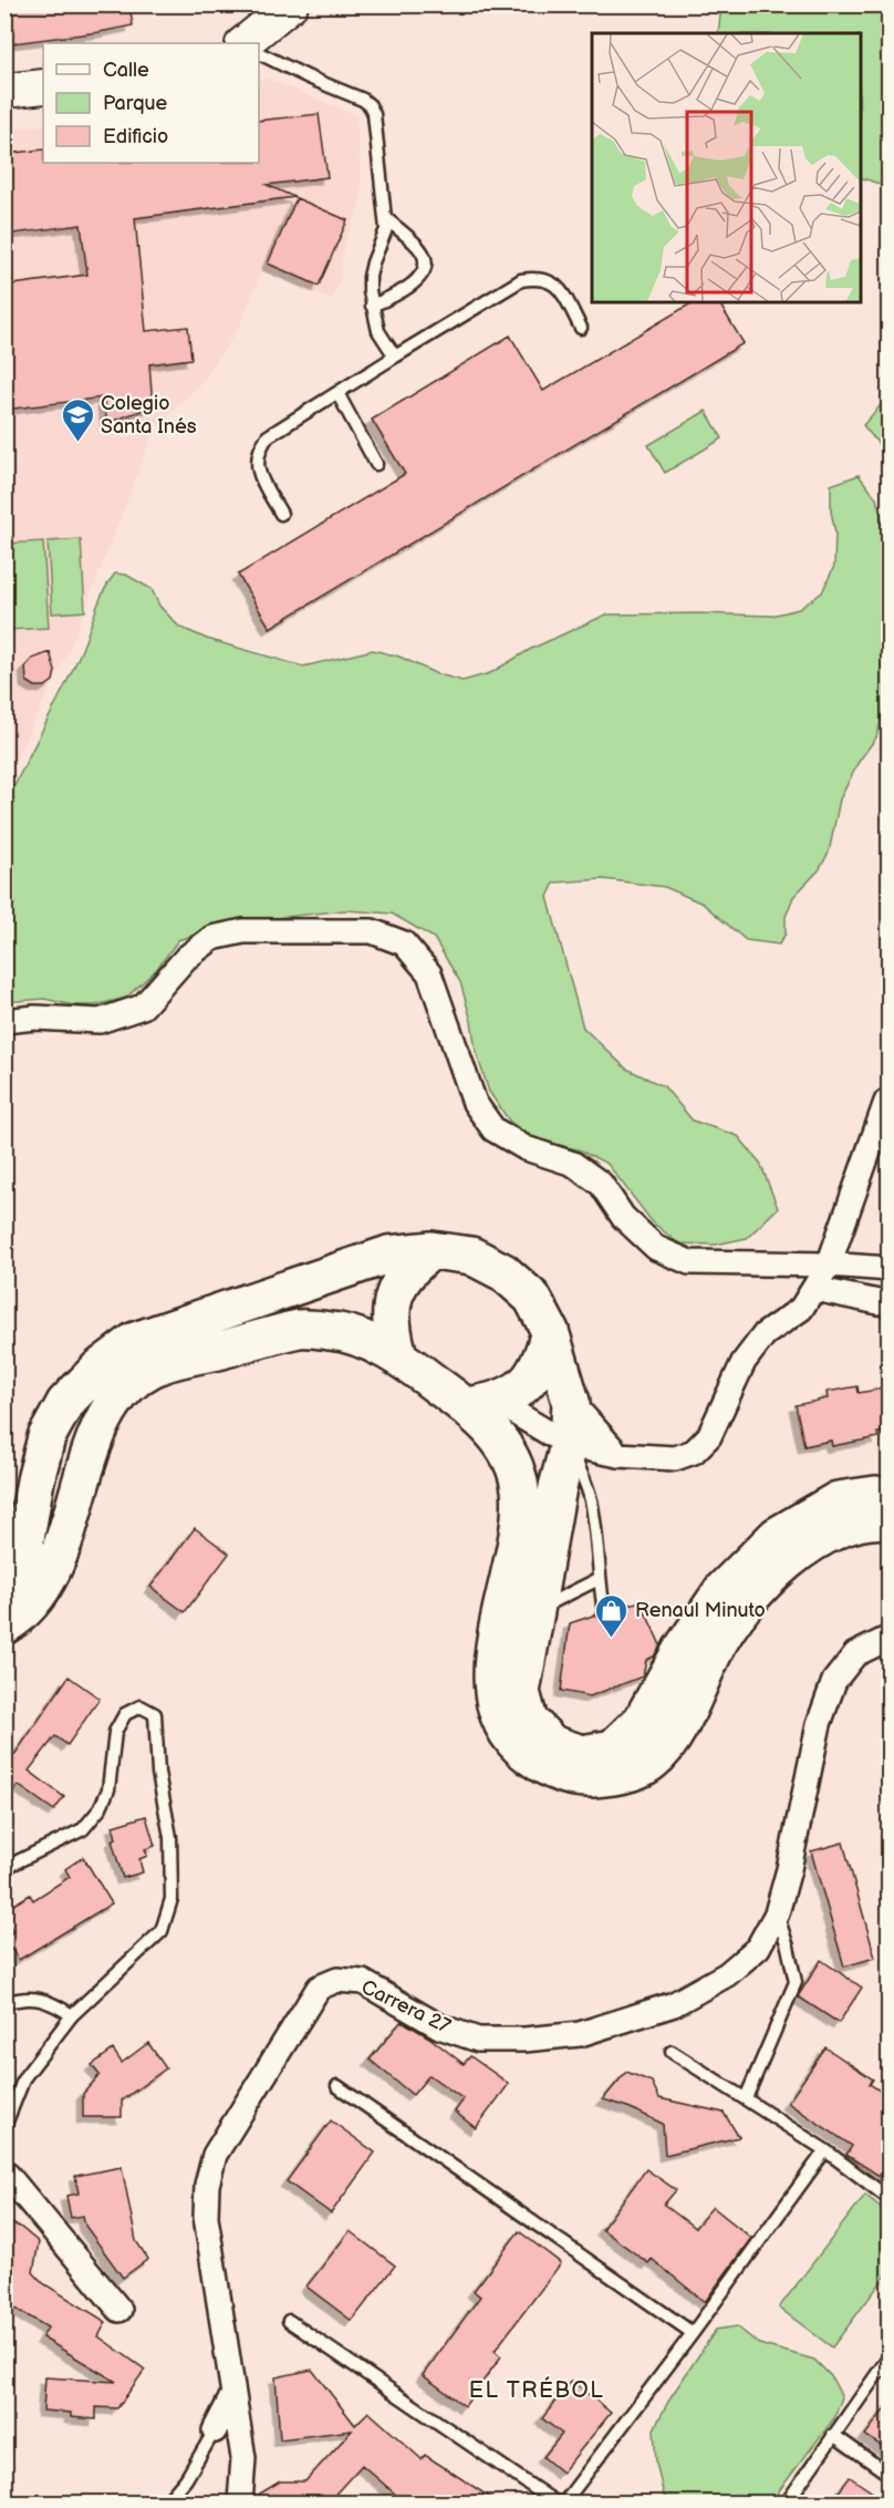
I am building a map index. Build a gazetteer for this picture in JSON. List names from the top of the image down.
{
  "streets": {
    "street": ["Carrera 27"]
  },
  "districts": ["EL TRÉBOL"],
  "places": {
    "school or university": ["Colegio Santa Inés"],
    "shop": ["Renaul Minuto"]
  },
  "legend": ["Calle", "Parque", "Edificio"]
}
